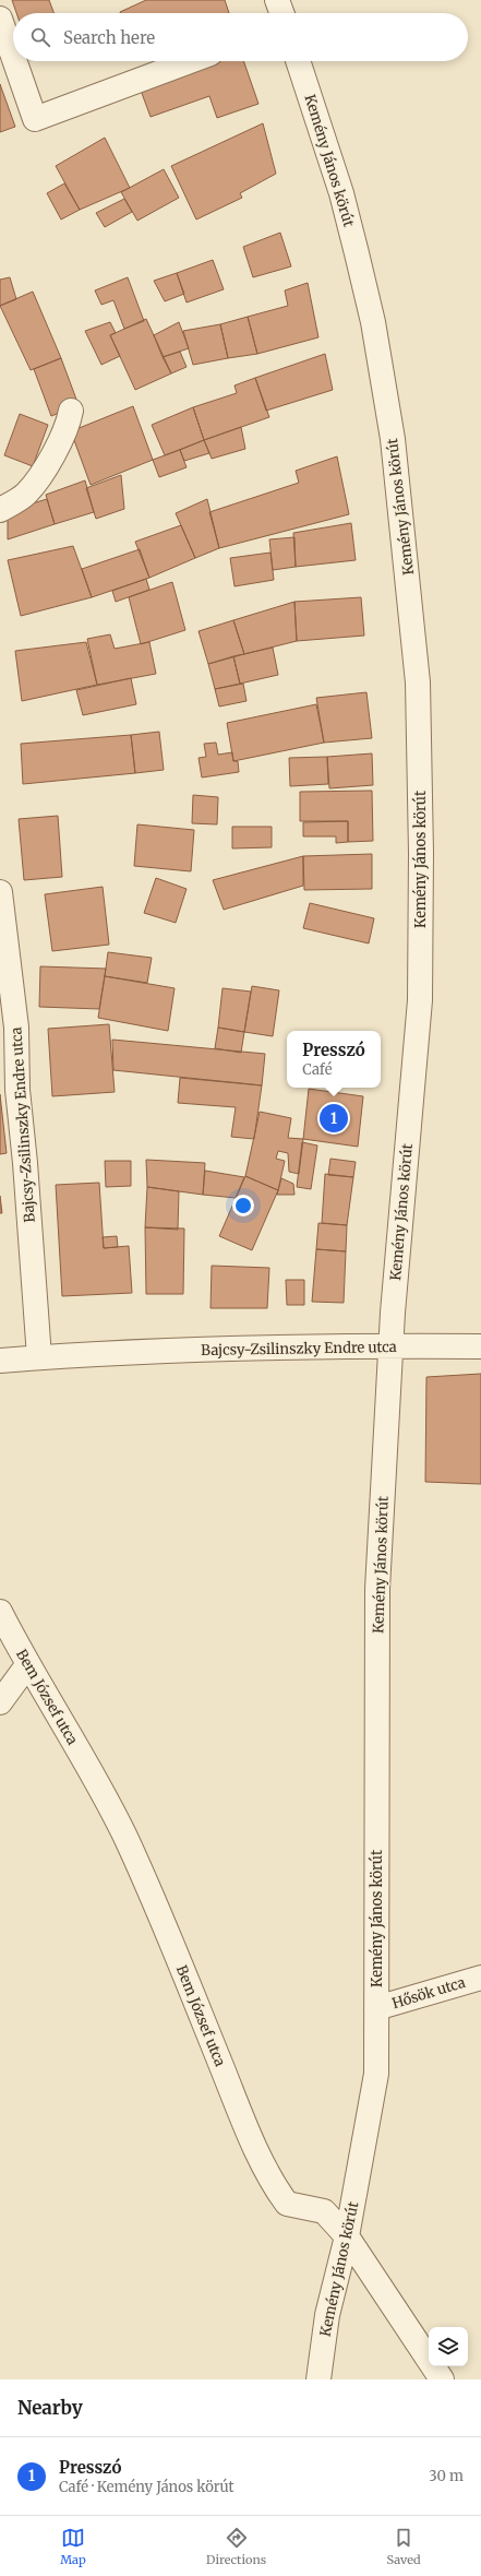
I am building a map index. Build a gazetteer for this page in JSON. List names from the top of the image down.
{
  "streets": {
    "street": [
      "Kemény János körút",
      "Bajcsy-Zsilinszky Endre utca",
      "Bem József utca",
      "Hősök utca"
    ]
  },
  "crossings": [
    ["Kemény János körút", "Bajcsy-Zsilinszky Endre utca"],
    ["Kemény János körút", "Bem József utca"],
    ["Kemény János körút", "Hősök utca"]
  ],
  "page": {
    "search": "Search here",
    "popup": ["Presszó", "Café"],
    "pins": "1",
    "heading": "Nearby",
    "list": [
      {
        "mark": "1",
        "name": "Presszó",
        "note": "Café · Kemény János körút",
        "value": "30 m"
      }
    ],
    "nav": ["Map", "Directions", "Saved"]
  }
}
